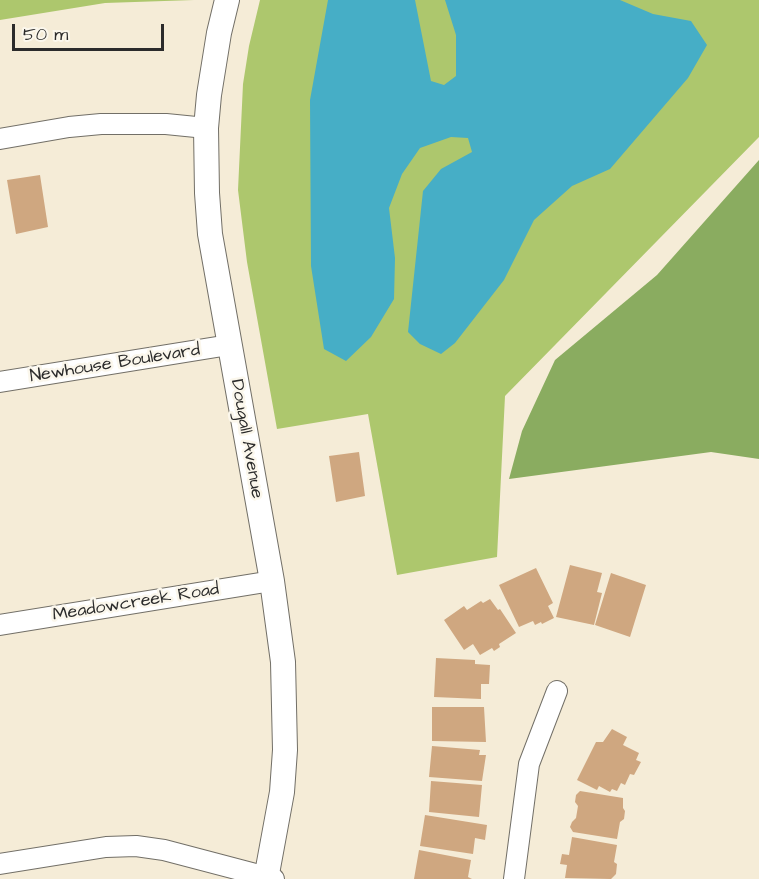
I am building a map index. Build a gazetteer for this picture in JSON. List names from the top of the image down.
{
  "streets": {
    "street": ["Newhouse Boulevard", "Dougall Avenue", "Meadowcreek Road"]
  },
  "crossings": [
    ["Newhouse Boulevard", "Dougall Avenue"],
    ["Dougall Avenue", "Meadowcreek Road"]
  ],
  "scale_bar": "50 m"
}
